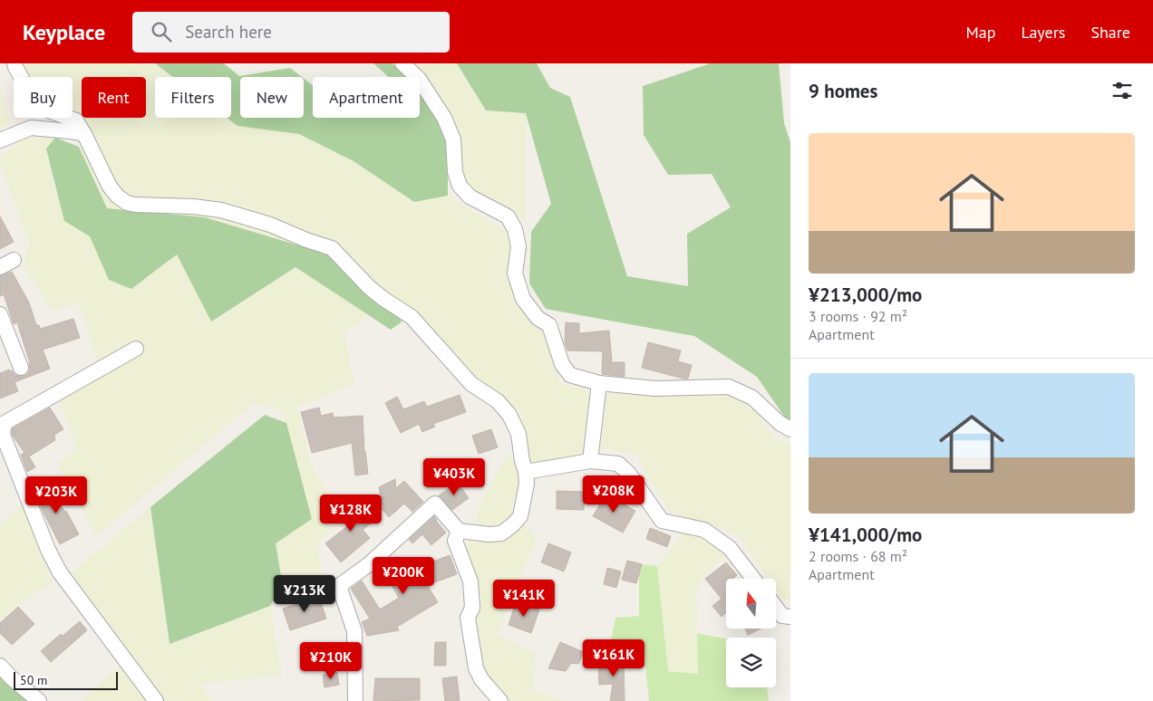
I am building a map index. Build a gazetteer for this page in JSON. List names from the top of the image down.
{
  "scale_bar": "50 m",
  "north": "top",
  "page": {
    "header": "Keyplace",
    "search": "Search here",
    "nav": ["Map", "Layers", "Share"],
    "heading": "9 homes",
    "chip": [
      "Buy",
      "Rent",
      "Filters",
      "New",
      "Apartment"
    ],
    "list": [
      {
        "name": "¥213,000/mo",
        "note": "3 rooms · 92 m² · Apartment"
      },
      {
        "name": "¥141,000/mo",
        "note": "2 rooms · 68 m² · Apartment"
      }
    ],
    "price": [
      "¥403K",
      "¥208K",
      "¥203K",
      "¥128K",
      "¥200K",
      "¥213K",
      "¥141K",
      "¥161K",
      "¥210K"
    ],
    "scale": "50 m"
  }
}
